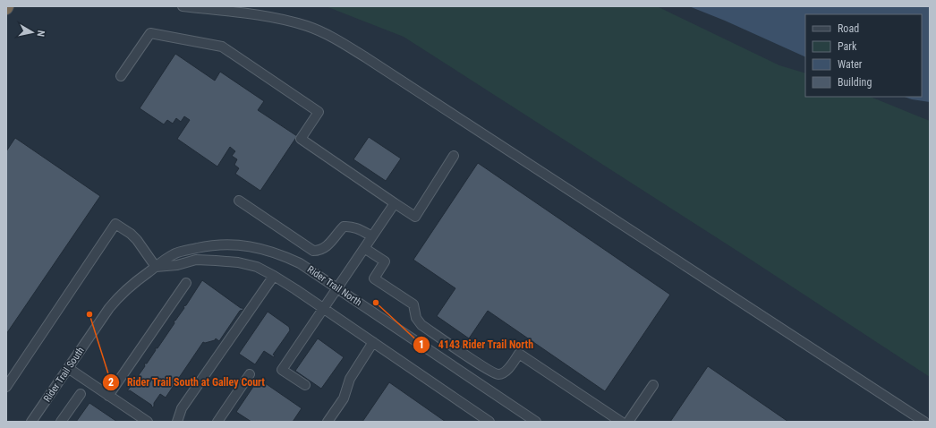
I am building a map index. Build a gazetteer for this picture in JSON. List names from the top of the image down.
{
  "streets": {
    "street": ["Rider Trail North", "Rider Trail South"]
  },
  "crossings": [
    ["Rider Trail North", "Rider Trail South"]
  ],
  "places": ["4143 Rider Trail North", "Rider Trail South at Galley Court"],
  "legend": [
    "Road",
    "Park",
    "Water",
    "Building"
  ],
  "north": "right"
}
